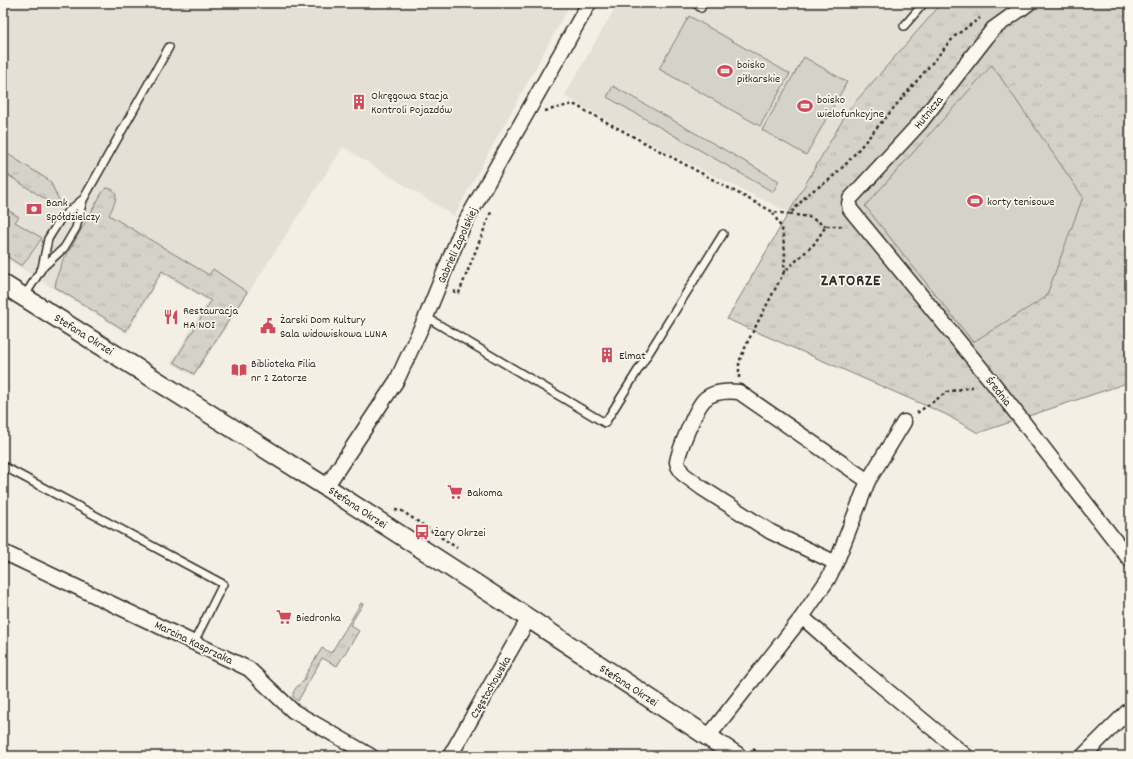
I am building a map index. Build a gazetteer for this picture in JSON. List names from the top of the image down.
{
  "streets": {
    "street": [
      "Hutnicza",
      "Gabrieli Zapolskiej",
      "Stefana Okrzei",
      "Średnia",
      "Marcina Kasprzaka",
      "Częstochowska"
    ]
  },
  "crossings": [
    ["Hutnicza", "Średnia"],
    ["Gabrieli Zapolskiej", "Stefana Okrzei"],
    ["Stefana Okrzei", "Częstochowska"]
  ],
  "districts": ["ZATORZE"],
  "places": {
    "sports": ["boisko piłkarskie", "boisko wielofunkcyjne", "korty tenisowe"],
    "building": ["Okręgowa Stacja Kontroli Pojazdów", "Elmat"],
    "bank": ["Bank Spółdzielczy"],
    "restaurant": ["Restauracja HA NOI"],
    "public building": ["Żarski Dom Kultury Sala widowiskowa LUNA"],
    "library": ["Biblioteka Filia nr 2 Zatorze"],
    "supermarket": ["Bakoma", "Biedronka"],
    "bus stop": ["Żary Okrzei"]
  }
}
